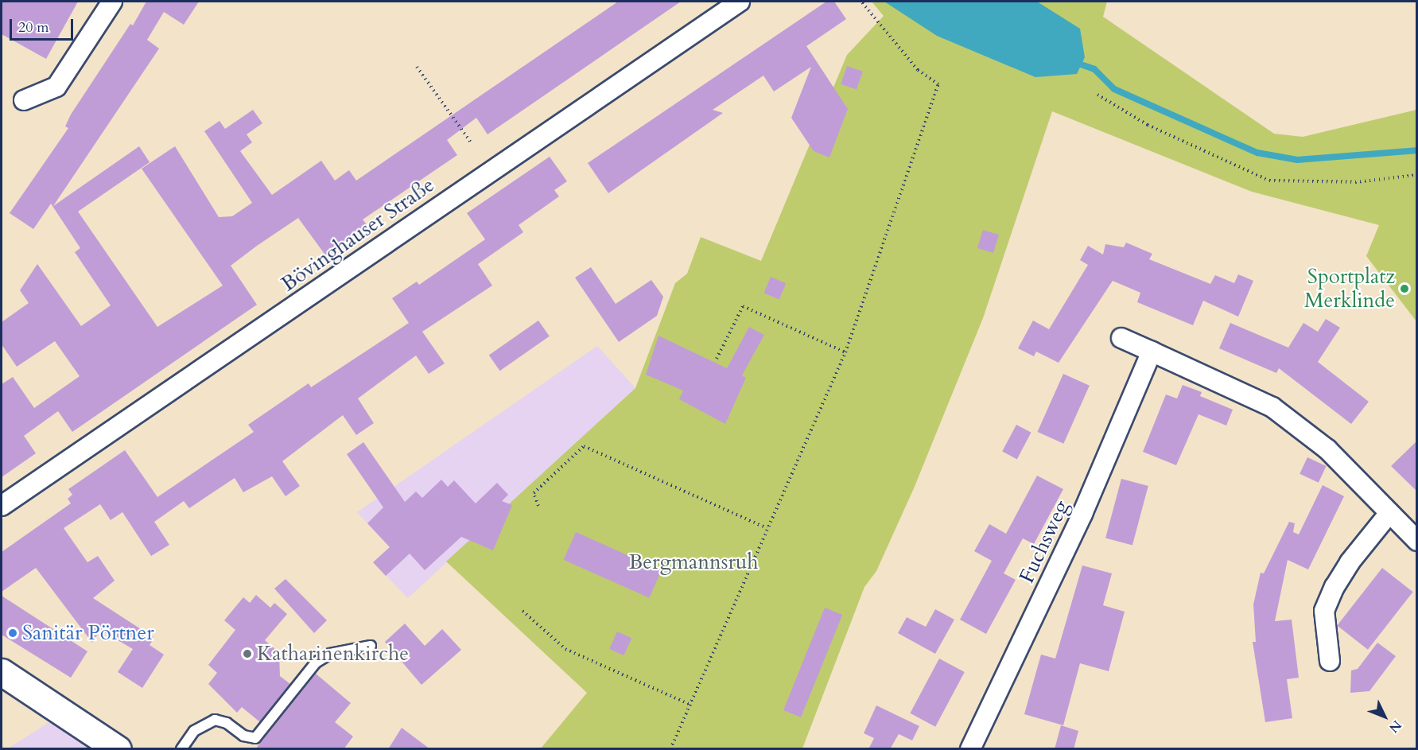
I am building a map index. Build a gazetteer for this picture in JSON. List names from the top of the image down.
{
  "streets": {
    "street": ["Bövinghauser Straße", "Fuchsweg"]
  },
  "parks": ["Bergmannsruh"],
  "places": ["Sportplatz Merklinde", "Sanitär Pörtner", "Katharinenkirche"],
  "scale_bar": "20 m",
  "north": "bottom right"
}
